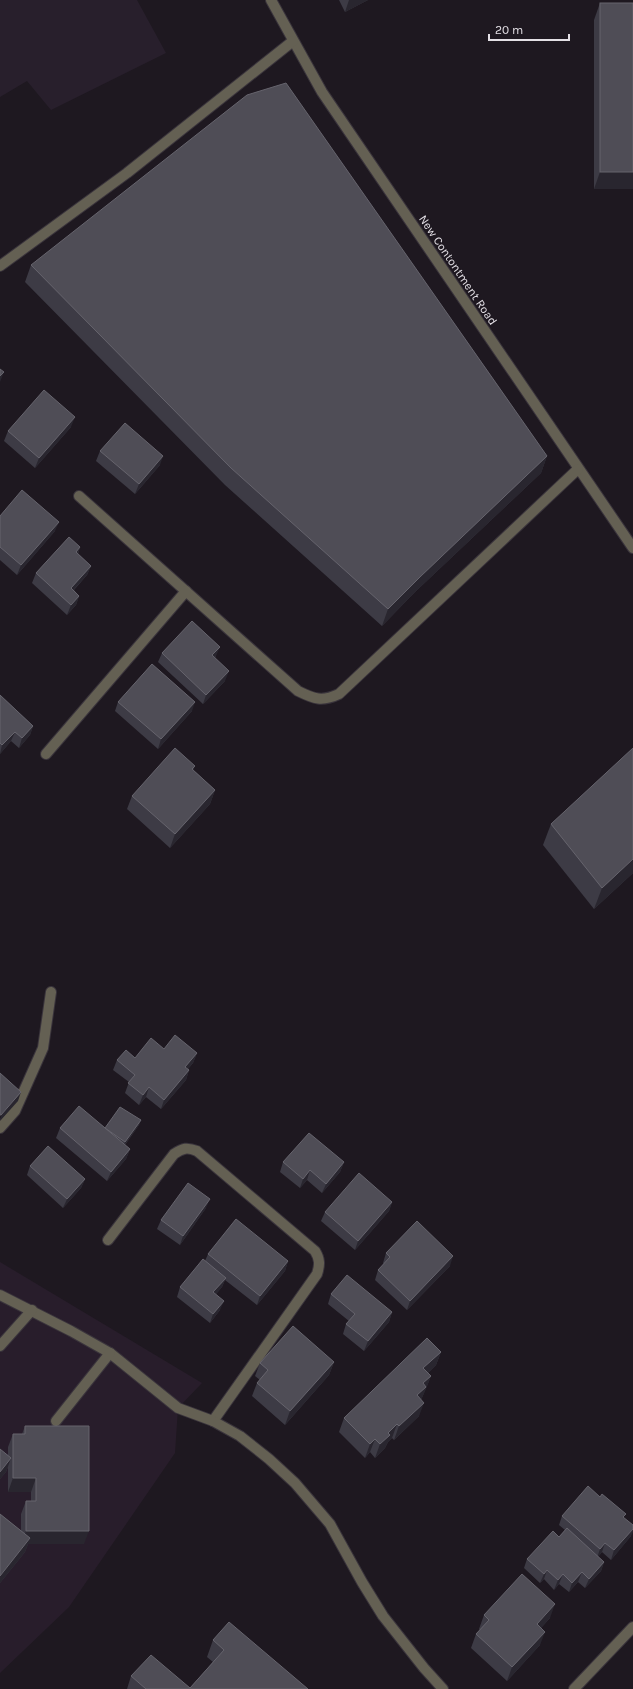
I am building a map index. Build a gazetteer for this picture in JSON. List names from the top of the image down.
{
  "streets": {
    "street": ["New Contontment Road"]
  },
  "scale_bar": "20 m"
}
